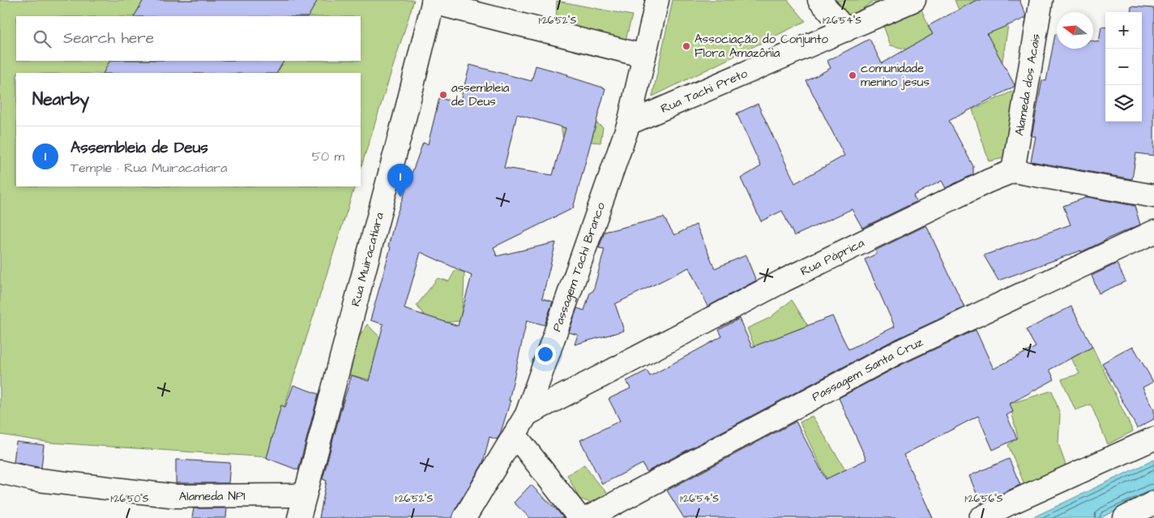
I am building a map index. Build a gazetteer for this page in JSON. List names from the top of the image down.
{
  "streets": {
    "street": [
      "Alameda dos Acais",
      "Rua Tachi Preto",
      "Rua Páprica",
      "Rua Muiracatiara",
      "Passagem Tachi Branco",
      "Passagem Santa Cruz",
      "Alameda NPI"
    ]
  },
  "crossings": [
    ["Alameda dos Acais", "Rua Páprica"],
    ["Rua Tachi Preto", "Passagem Tachi Branco"],
    ["Rua Páprica", "Passagem Tachi Branco"],
    ["Rua Muiracatiara", "Alameda NPI"]
  ],
  "places": ["Associação do Conjunto Flora Amazônia", "comunidade menino jesus", "assembleia de Deus"],
  "north": "left",
  "page": {
    "map_buttons": ["+", "−"],
    "search": "Search here",
    "heading": "Nearby",
    "list": [
      {
        "mark": "1",
        "name": "Assembleia de Deus",
        "note": "Temple · Rua Muiracatiara",
        "value": "50 m"
      }
    ],
    "pins": "1"
  },
  "coordinates": [
    "1°26'52\"S",
    "1°26'54\"S",
    "1°26'50\"S",
    "1°26'56\"S"
  ]
}
